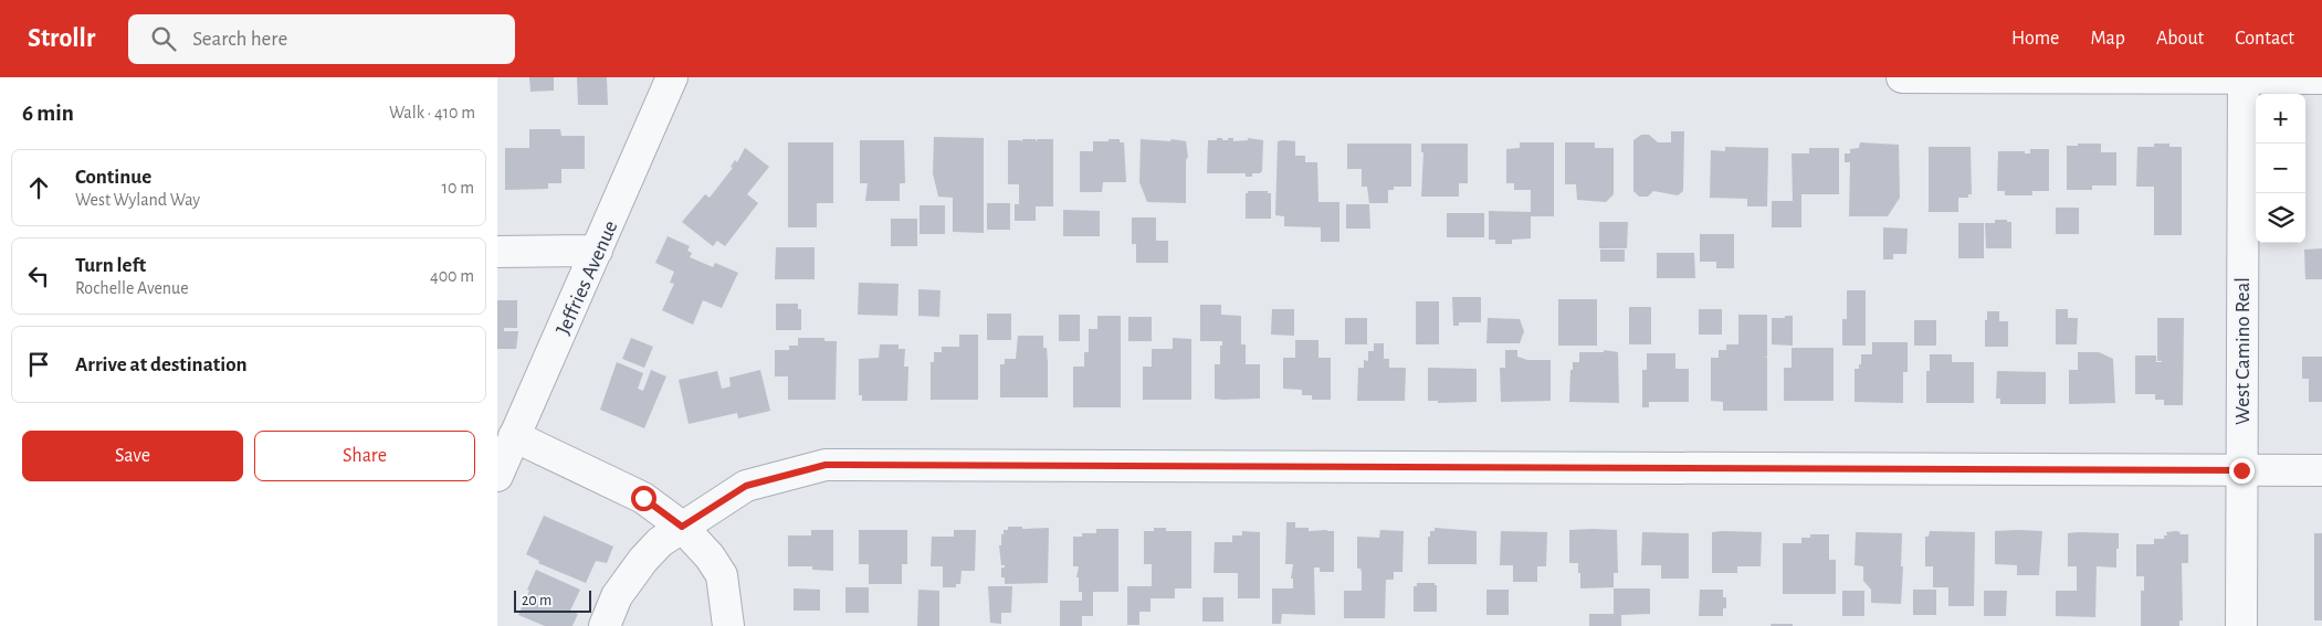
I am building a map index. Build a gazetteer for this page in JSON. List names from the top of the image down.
{
  "streets": {
    "street": ["Jeffries Avenue", "West Camino Real"]
  },
  "scale_bar": "20 m",
  "page": {
    "header": "Strollr",
    "search": "Search here",
    "nav": [
      "Home",
      "Map",
      "About",
      "Contact"
    ],
    "heading": ["6 min", "Walk · 410 m"],
    "map_buttons": ["+", "−"],
    "list": [
      ["Continue", "West Wyland Way", "10 m"],
      ["Turn left", "Rochelle Avenue", "400 m"],
      "Arrive at destination"
    ],
    "buttons": ["Save", "Share"],
    "scale": "20 m"
  }
}
